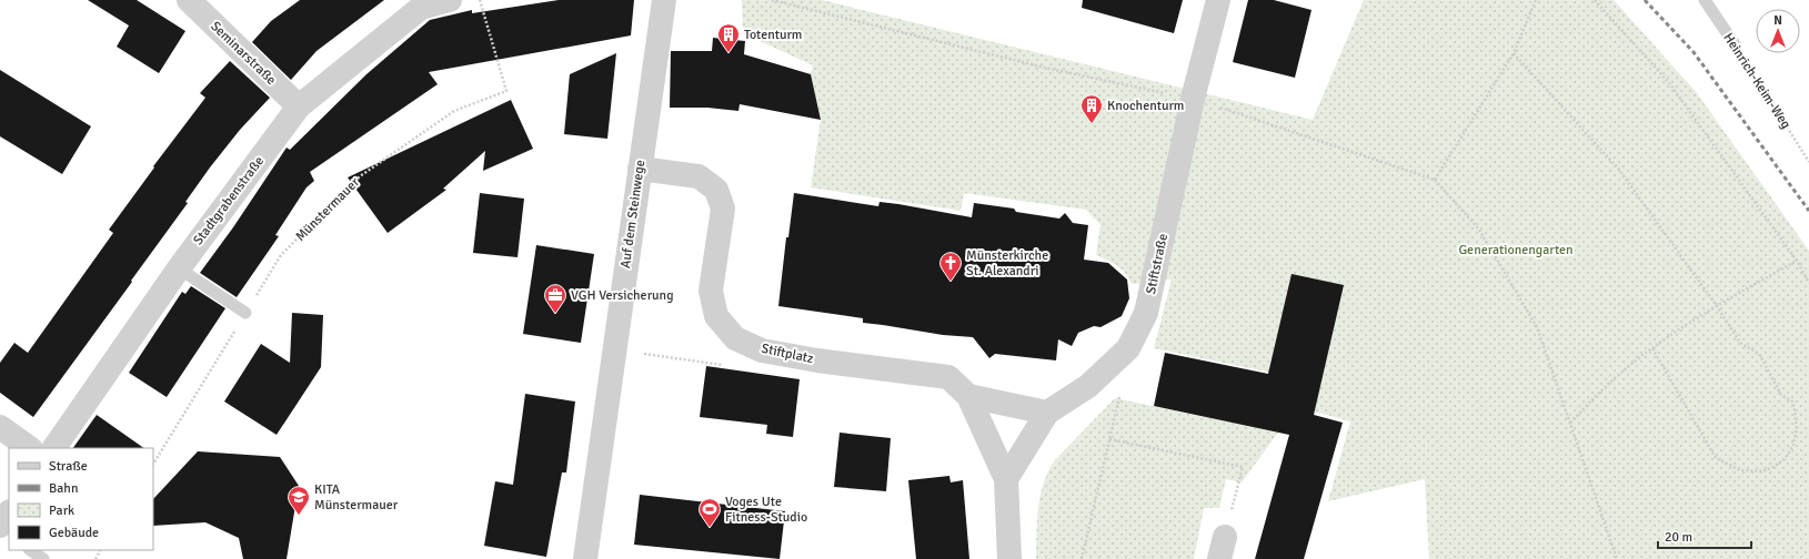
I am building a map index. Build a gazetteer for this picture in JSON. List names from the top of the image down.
{
  "streets": {
    "street": [
      "Seminarstraße",
      "Stadtgrabenstraße",
      "Auf dem Steinwege",
      "Stiftstraße",
      "Stiftplatz"
    ],
    "lane": ["Heinrich-Keim-Weg"],
    "path": ["Münstermauer"]
  },
  "crossings": [
    ["Seminarstraße", "Stadtgrabenstraße"],
    ["Auf dem Steinwege", "Stiftplatz"],
    ["Stiftstraße", "Stiftplatz"]
  ],
  "parks": ["Generationengarten"],
  "places": {
    "building": ["Totenturm", "Knochenturm"],
    "church": ["Münsterkirche St. Alexandri"],
    "office": ["VGH Versicherung"],
    "school or university": ["KITA Münstermauer"],
    "sports": ["Voges Ute Fitness-Studio"]
  },
  "legend": [
    "Straße",
    "Bahn",
    "Park",
    "Gebäude"
  ],
  "scale_bar": "20 m",
  "north": "top"
}
